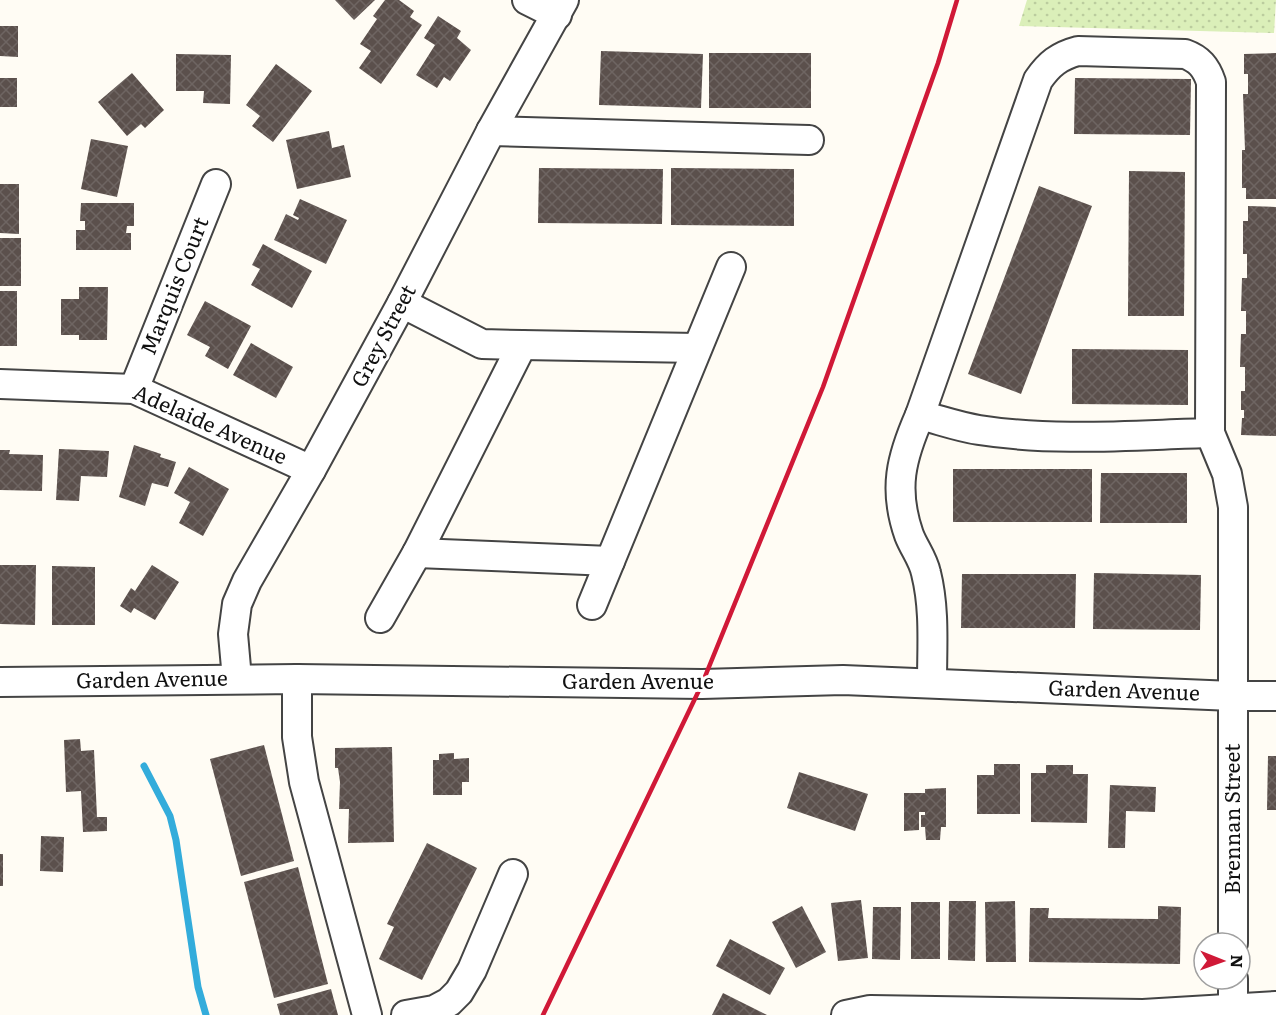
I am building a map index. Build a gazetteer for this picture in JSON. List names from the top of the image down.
{
  "streets": {
    "street": [
      "Marquis Court",
      "Grey Street",
      "Adelaide Avenue",
      "Garden Avenue",
      "Brennan Street"
    ]
  },
  "crossings": [
    ["Marquis Court", "Adelaide Avenue"],
    ["Grey Street", "Adelaide Avenue"],
    ["Grey Street", "Garden Avenue"],
    ["Garden Avenue", "Brennan Street"]
  ],
  "north": "right"
}
